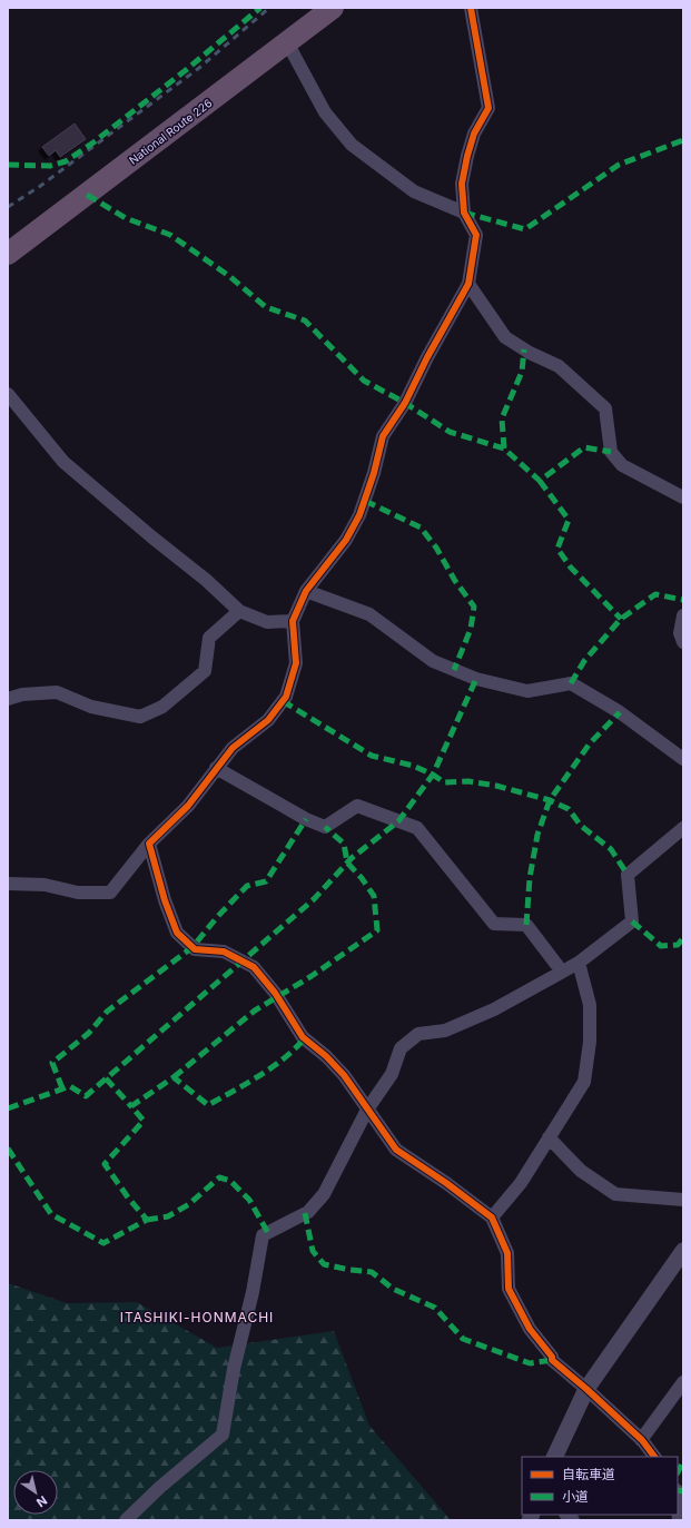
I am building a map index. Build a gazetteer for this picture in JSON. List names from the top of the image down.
{
  "streets": {
    "highway": ["National Route 226"]
  },
  "districts": ["ITASHIKI-HONMACHI"],
  "legend": ["自転車道", "小道"],
  "north": "bottom right"
}
